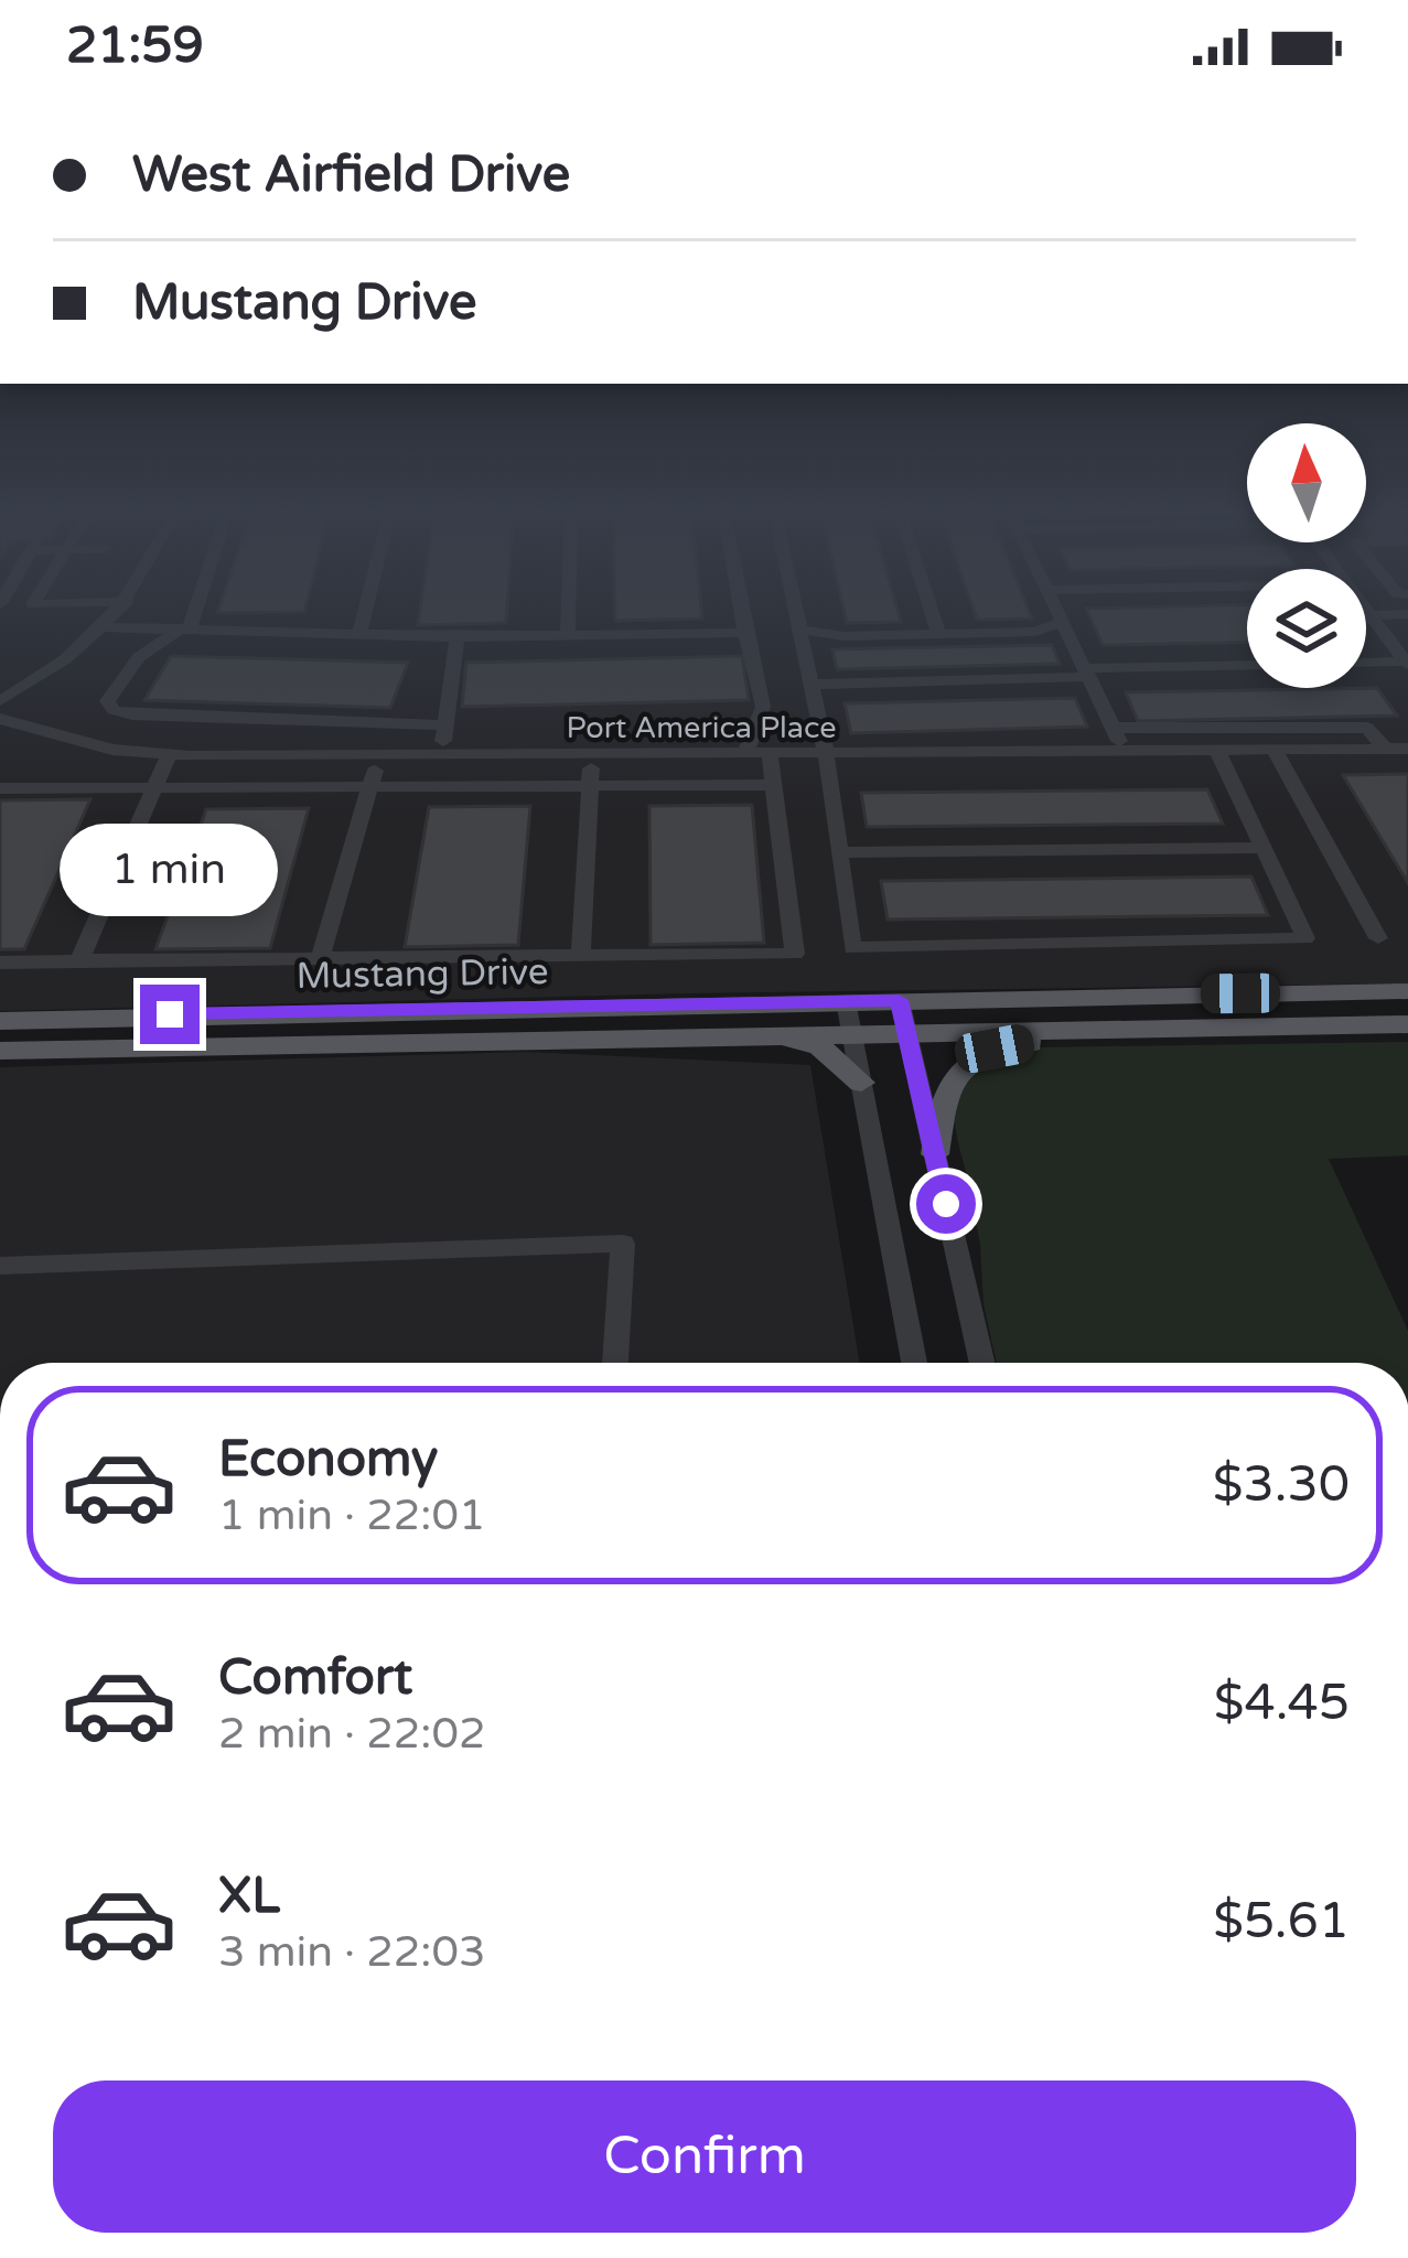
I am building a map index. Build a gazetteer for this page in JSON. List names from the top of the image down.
{
  "streets": {
    "main road": ["Mustang Drive"],
    "street": ["Port America Place"]
  },
  "north": "top",
  "page": {
    "status": "21:59",
    "banner": ["West Airfield Drive", "Mustang Drive"],
    "bubble": "1 min",
    "list": [
      {
        "name": "Economy",
        "note": "1 min · 22:01",
        "value": "$3.30"
      },
      {
        "name": "Comfort",
        "note": "2 min · 22:02",
        "value": "$4.45"
      },
      {
        "name": "XL",
        "note": "3 min · 22:03",
        "value": "$5.61"
      }
    ],
    "buttons": "Confirm"
  }
}
